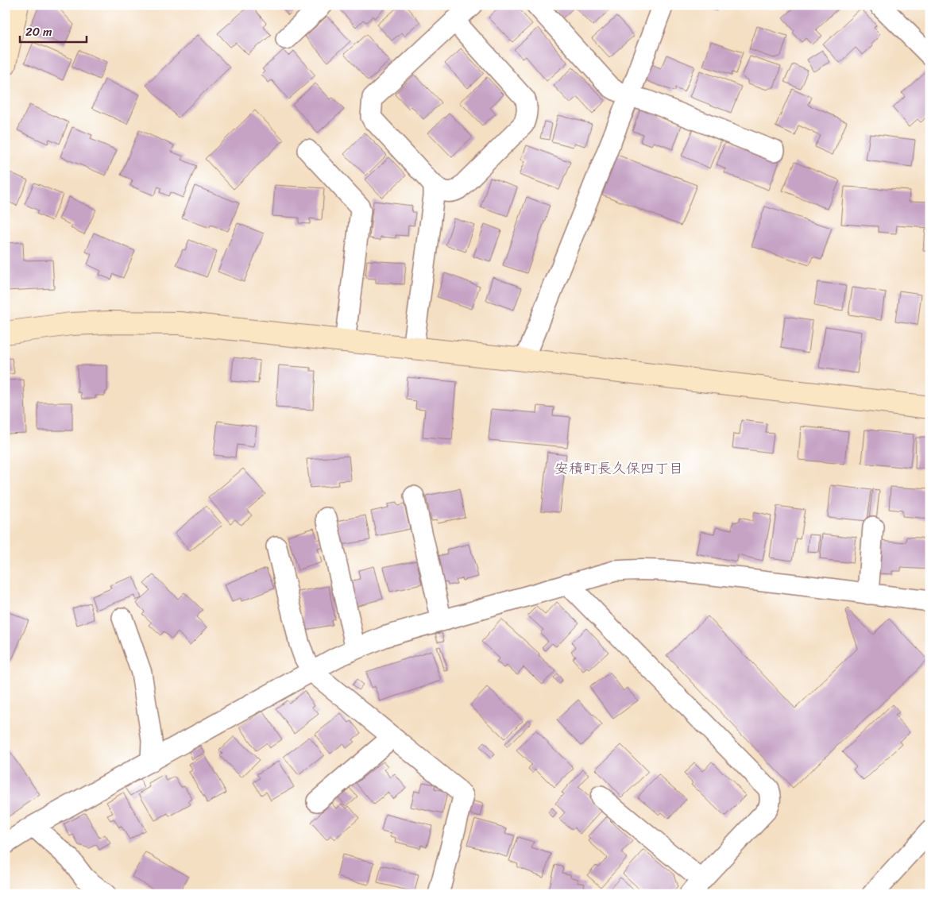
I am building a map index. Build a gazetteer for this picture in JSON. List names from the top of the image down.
{
  "districts": ["安積町長久保四丁目"],
  "scale_bar": "20 m"
}
